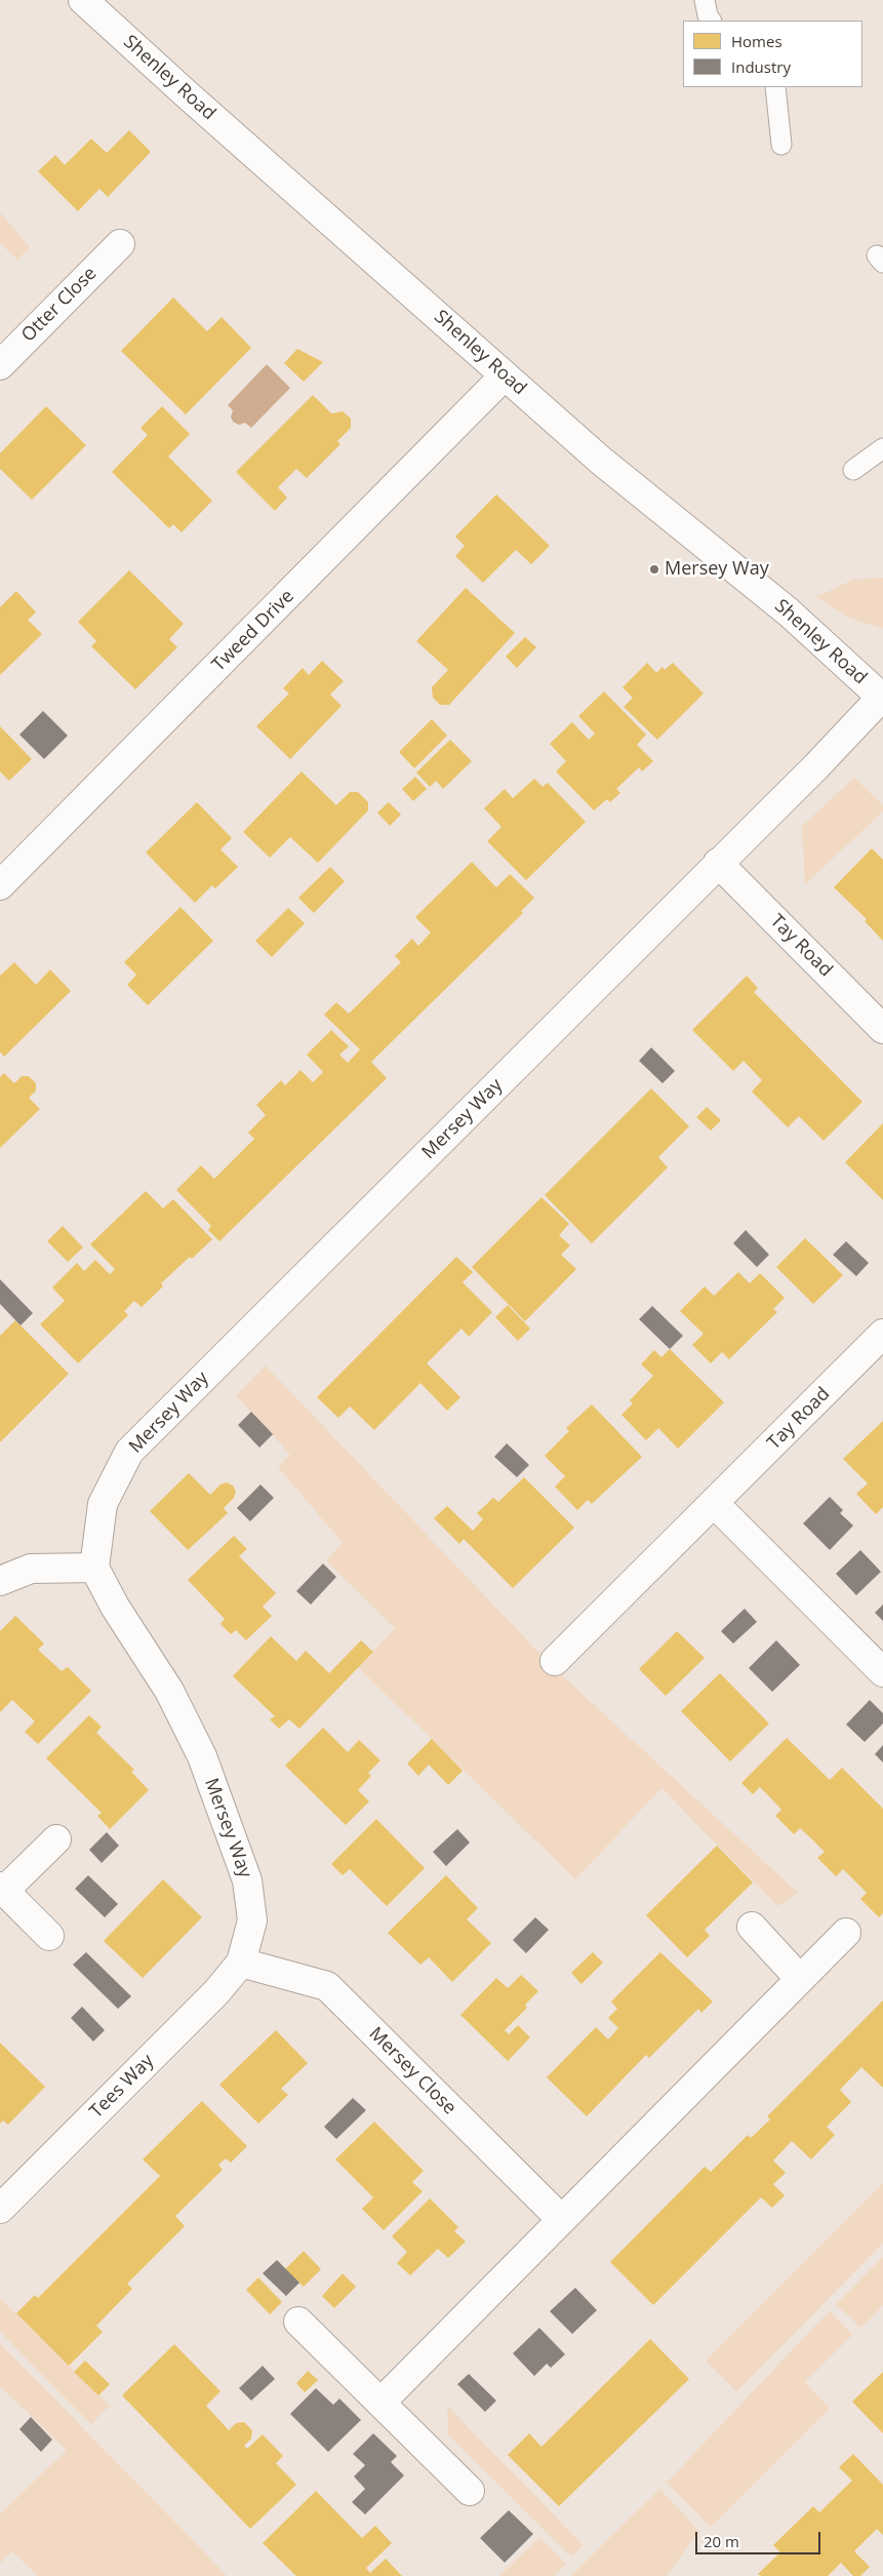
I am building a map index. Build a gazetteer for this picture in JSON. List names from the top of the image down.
{
  "streets": {
    "street": [
      "Shenley Road",
      "Otter Close",
      "Tweed Drive",
      "Tay Road",
      "Mersey Way",
      "Mersey Close",
      "Tees Way"
    ]
  },
  "crossings": [
    ["Shenley Road", "Tweed Drive"],
    ["Shenley Road", "Mersey Way"],
    ["Tay Road", "Mersey Way"],
    ["Mersey Way", "Mersey Close"],
    ["Mersey Way", "Tees Way"],
    ["Mersey Close", "Tees Way"]
  ],
  "places": ["Mersey Way"],
  "legend": ["Homes", "Industry"],
  "scale_bar": "20 m"
}
